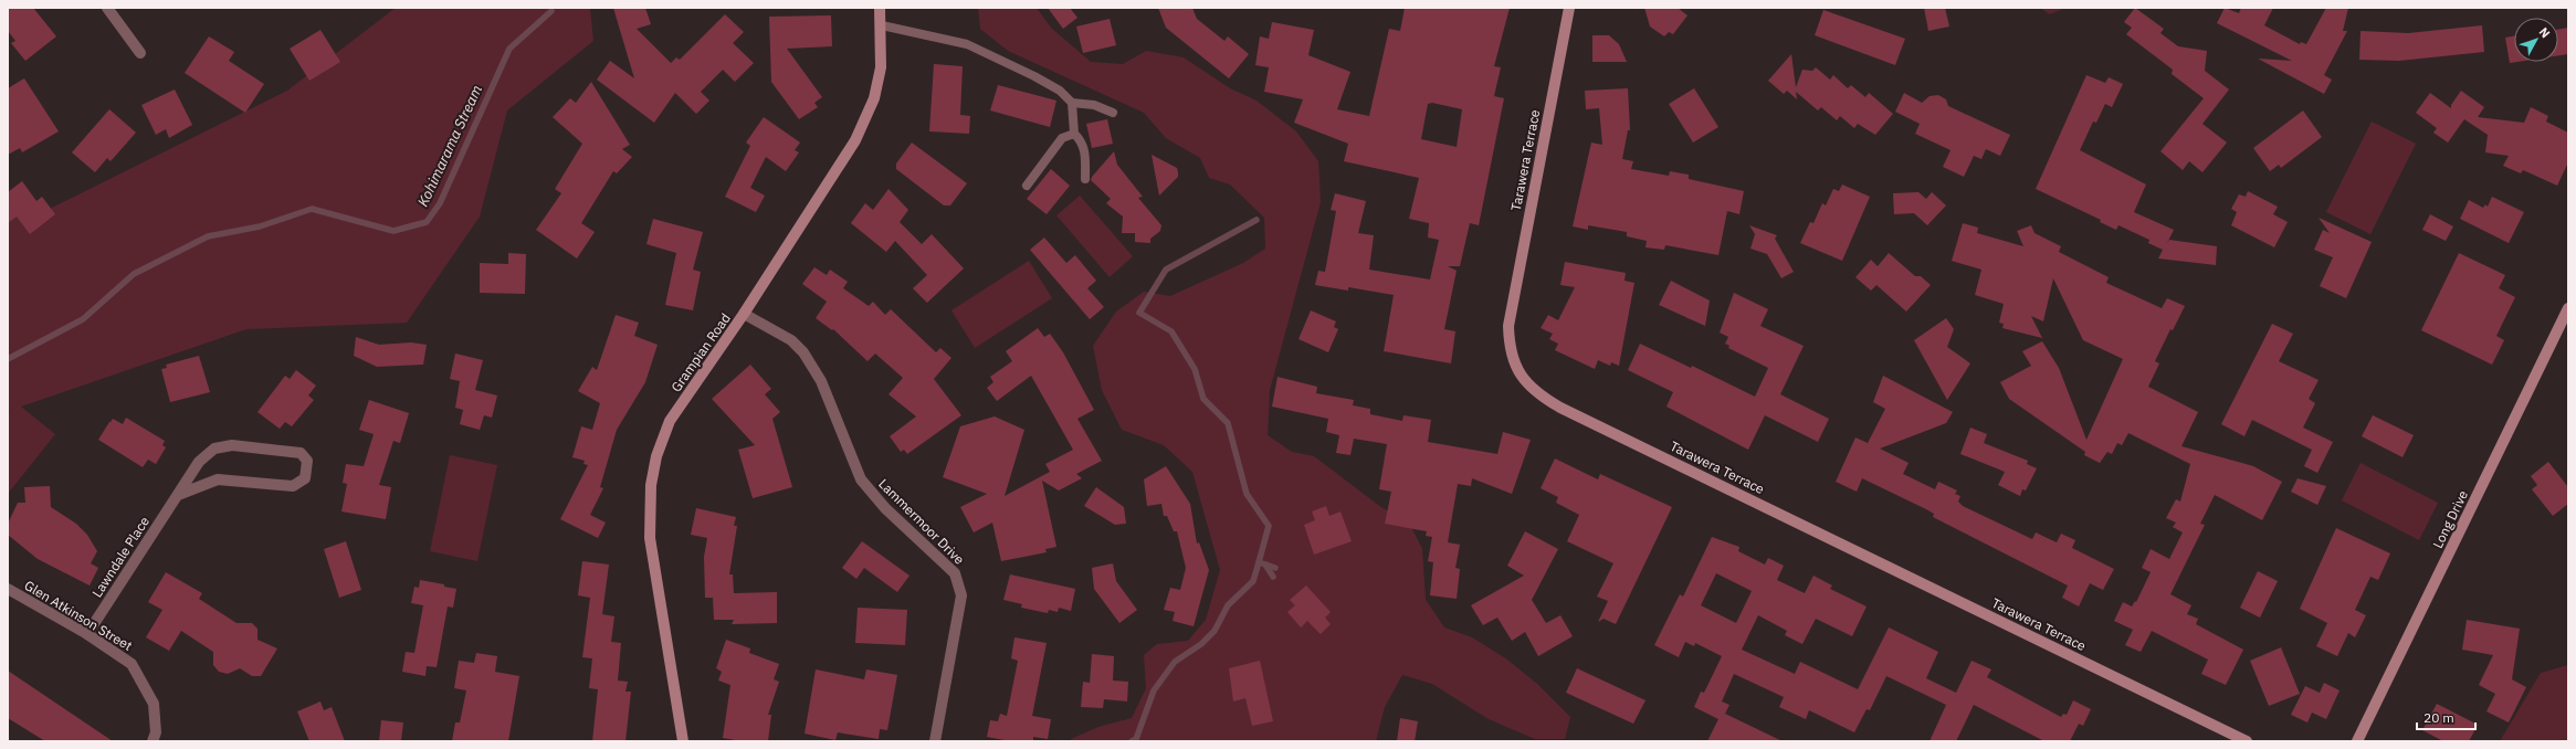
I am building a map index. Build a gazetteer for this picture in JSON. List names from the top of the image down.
{
  "streets": {
    "street": [
      "Tarawera Terrace",
      "Grampian Road",
      "Long Drive",
      "Lammermoor Drive",
      "Lawndale Place",
      "Glen Atkinson Street"
    ]
  },
  "crossings": [
    ["Grampian Road", "Lammermoor Drive"],
    ["Lawndale Place", "Glen Atkinson Street"]
  ],
  "water": ["Kohimarama Stream"],
  "scale_bar": "20 m",
  "north": "top right"
}
